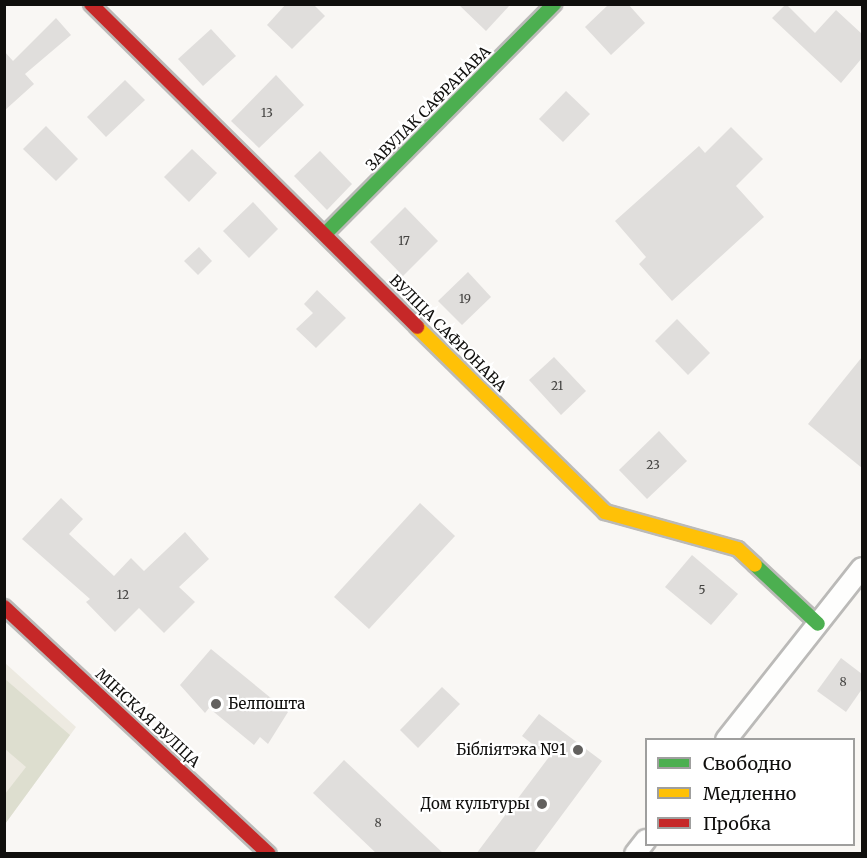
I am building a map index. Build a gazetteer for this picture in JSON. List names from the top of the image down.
{
  "streets": {
    "street": ["ЗАВУЛАК САФРАНАВА", "ВУЛІЦА САФРОНАВА", "МІНСКАЯ ВУЛІЦА"]
  },
  "crossings": [
    ["ЗАВУЛАК САФРАНАВА", "ВУЛІЦА САФРОНАВА"]
  ],
  "places": ["Белпошта", "Бібліятэка №1", "Дом культуры"],
  "house_numbers": [
    "13",
    "17",
    "19",
    "21",
    "23",
    "5",
    "12",
    "8",
    "8"
  ],
  "legend": ["Свободно", "Медленно", "Пробка"]
}
